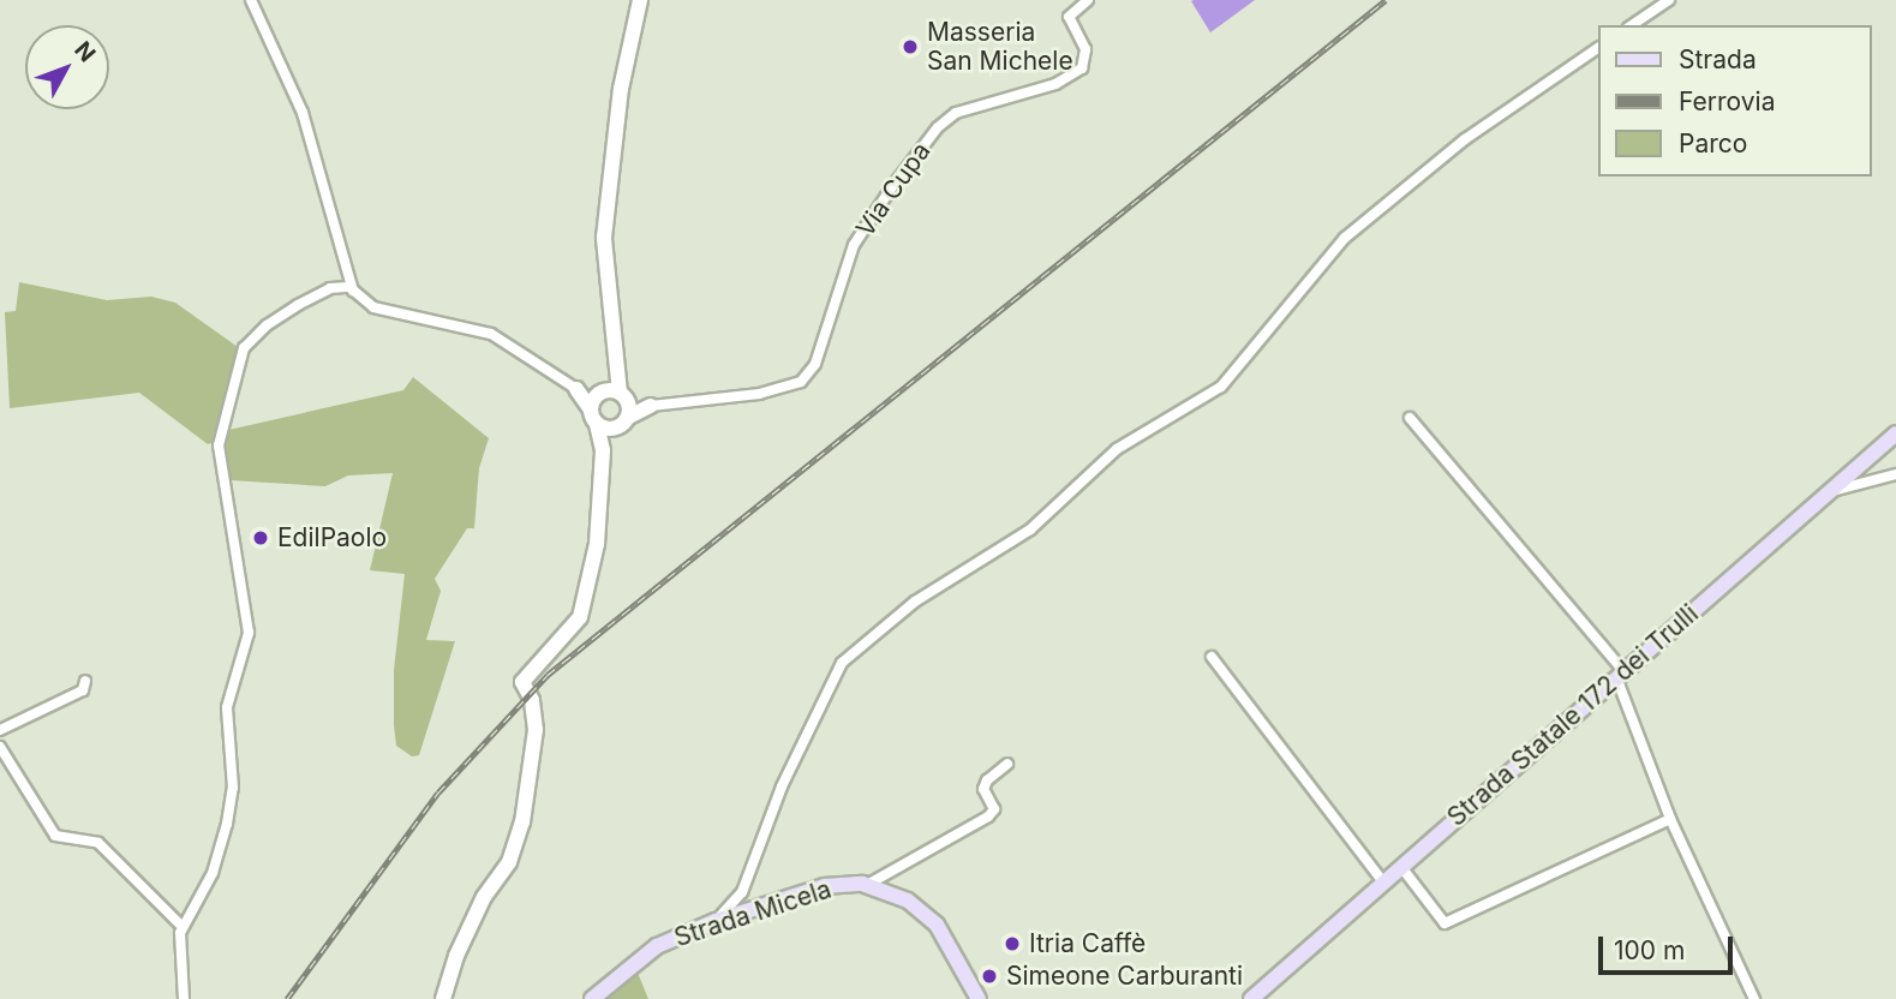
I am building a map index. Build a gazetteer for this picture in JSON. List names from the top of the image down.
{
  "streets": {
    "main road": ["Strada Statale 172 dei Trulli", "Strada Micela"],
    "street": ["Via Cupa"]
  },
  "places": [
    "Masseria San Michele",
    "EdilPaolo",
    "Itria Caffè",
    "Simeone Carburanti"
  ],
  "legend": ["Strada", "Ferrovia", "Parco"],
  "scale_bar": "100 m",
  "north": "top right"
}
